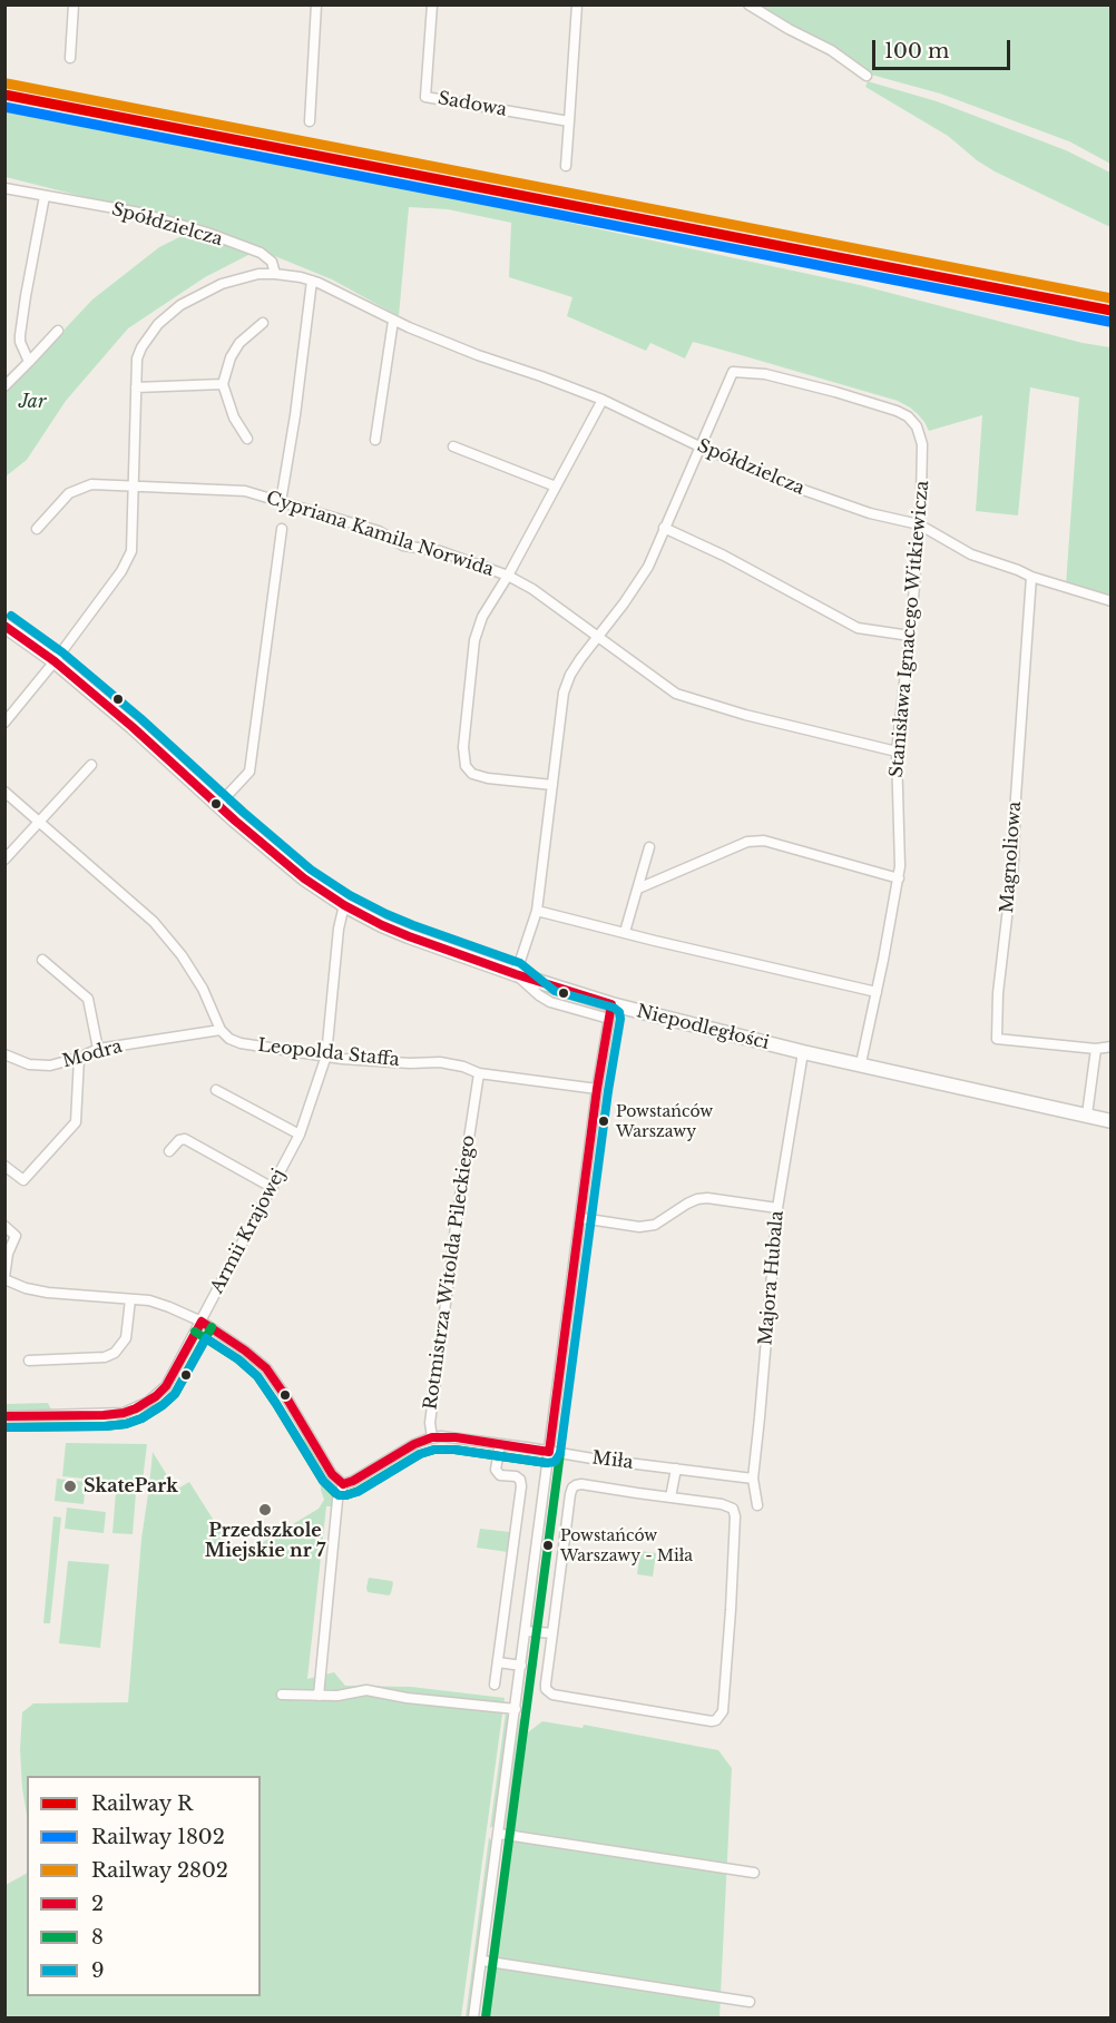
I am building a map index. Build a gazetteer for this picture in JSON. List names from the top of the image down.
{
  "streets": {
    "street": [
      "Sadowa",
      "Spółdzielcza",
      "Cypriana Kamila Norwida",
      "Stanisława Ignacego Witkiewicza",
      "Magnoliowa",
      "Niepodległości",
      "Leopolda Staffa",
      "Modra",
      "Armii Krajowej",
      "Rotmistrza Witolda Pileckiego",
      "Majora Hubala",
      "Miła"
    ]
  },
  "crossings": [
    ["Spółdzielcza", "Cypriana Kamila Norwida"],
    ["Spółdzielcza", "Stanisława Ignacego Witkiewicza"],
    ["Spółdzielcza", "Magnoliowa"],
    ["Spółdzielcza", "Niepodległości"],
    ["Cypriana Kamila Norwida", "Stanisława Ignacego Witkiewicza"],
    ["Stanisława Ignacego Witkiewicza", "Niepodległości"],
    ["Niepodległości", "Armii Krajowej"],
    ["Niepodległości", "Majora Hubala"],
    ["Leopolda Staffa", "Modra"],
    ["Leopolda Staffa", "Armii Krajowej"],
    ["Leopolda Staffa", "Rotmistrza Witolda Pileckiego"],
    ["Rotmistrza Witolda Pileckiego", "Miła"],
    ["Majora Hubala", "Miła"]
  ],
  "parks": ["Jar"],
  "places": [
    "Powstańców Warszawy",
    "SkatePark",
    "Przedszkole Miejskie nr 7",
    "Powstańców Warszawy - Miła"
  ],
  "lines": [
    "rail line 2802",
    "rail line R",
    "rail line 1802",
    "transit line 9",
    "transit line 2",
    "transit line 8"
  ],
  "legend": [
    "Railway R",
    "Railway 1802",
    "Railway 2802",
    "2",
    "8",
    "9"
  ],
  "scale_bar": "100 m"
}
